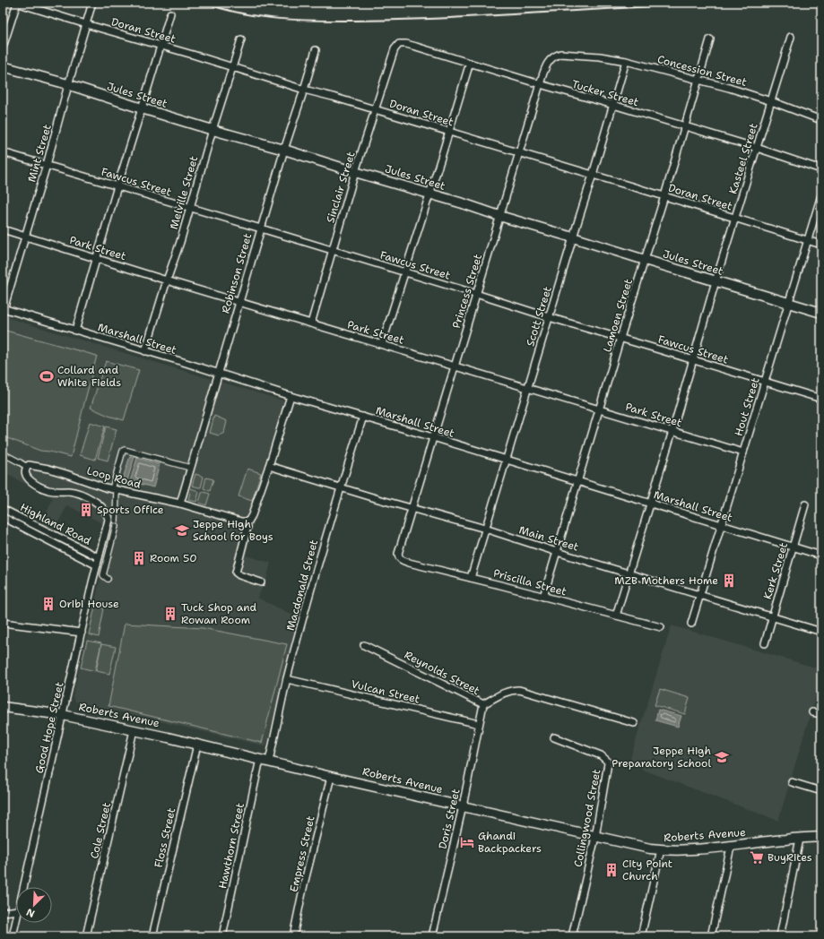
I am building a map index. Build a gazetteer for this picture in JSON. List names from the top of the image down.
{
  "streets": {
    "main road": ["Jules Street", "Roberts Avenue"],
    "street": [
      "Doran Street",
      "Concession Street",
      "Tucker Street",
      "Mint Street",
      "Kasteel Street",
      "Fawcus Street",
      "Sinclair Street",
      "Melville Street",
      "Park Street",
      "Robinson Street",
      "Princess Street",
      "Lamoen Street",
      "Scott Street",
      "Marshall Street",
      "Hout Street",
      "Loop Road",
      "Highland Road",
      "Main Street",
      "Kerk Street",
      "Priscilla Street",
      "Macdonald Street",
      "Reynolds Street",
      "Vulcan Street",
      "Good Hope Street",
      "Collingwood Street",
      "Doris Street",
      "Cole Street",
      "Floss Street",
      "Hawthorn Street",
      "Empress Street"
    ]
  },
  "crossings": [
    ["Doran Street", "Mint Street"],
    ["Doran Street", "Kasteel Street"],
    ["Doran Street", "Sinclair Street"],
    ["Doran Street", "Melville Street"],
    ["Doran Street", "Robinson Street"],
    ["Doran Street", "Princess Street"],
    ["Doran Street", "Lamoen Street"],
    ["Doran Street", "Scott Street"],
    ["Doran Street", "Hout Street"],
    ["Concession Street", "Kasteel Street"],
    ["Concession Street", "Princess Street"],
    ["Concession Street", "Lamoen Street"],
    ["Concession Street", "Scott Street"],
    ["Tucker Street", "Kasteel Street"],
    ["Tucker Street", "Sinclair Street"],
    ["Tucker Street", "Princess Street"],
    ["Tucker Street", "Lamoen Street"],
    ["Tucker Street", "Scott Street"],
    ["Jules Street", "Mint Street"],
    ["Jules Street", "Kasteel Street"],
    ["Jules Street", "Sinclair Street"],
    ["Jules Street", "Melville Street"],
    ["Jules Street", "Robinson Street"],
    ["Jules Street", "Princess Street"],
    ["Jules Street", "Lamoen Street"],
    ["Jules Street", "Scott Street"],
    ["Jules Street", "Hout Street"],
    ["Mint Street", "Fawcus Street"],
    ["Mint Street", "Park Street"],
    ["Mint Street", "Marshall Street"],
    ["Kasteel Street", "Fawcus Street"],
    ["Kasteel Street", "Park Street"],
    ["Kasteel Street", "Marshall Street"],
    ["Kasteel Street", "Main Street"],
    ["Kasteel Street", "Priscilla Street"],
    ["Fawcus Street", "Sinclair Street"],
    ["Fawcus Street", "Melville Street"],
    ["Fawcus Street", "Robinson Street"],
    ["Fawcus Street", "Princess Street"],
    ["Fawcus Street", "Lamoen Street"],
    ["Fawcus Street", "Scott Street"],
    ["Fawcus Street", "Hout Street"],
    ["Sinclair Street", "Park Street"],
    ["Melville Street", "Park Street"],
    ["Melville Street", "Marshall Street"],
    ["Park Street", "Robinson Street"],
    ["Park Street", "Princess Street"],
    ["Park Street", "Lamoen Street"],
    ["Park Street", "Scott Street"],
    ["Park Street", "Hout Street"],
    ["Robinson Street", "Marshall Street"],
    ["Robinson Street", "Loop Road"],
    ["Princess Street", "Marshall Street"],
    ["Princess Street", "Main Street"],
    ["Princess Street", "Priscilla Street"],
    ["Lamoen Street", "Marshall Street"],
    ["Lamoen Street", "Main Street"],
    ["Lamoen Street", "Priscilla Street"],
    ["Scott Street", "Marshall Street"],
    ["Scott Street", "Main Street"],
    ["Scott Street", "Priscilla Street"],
    ["Marshall Street", "Hout Street"],
    ["Marshall Street", "Kerk Street"],
    ["Marshall Street", "Macdonald Street"],
    ["Hout Street", "Main Street"],
    ["Loop Road", "Good Hope Street"],
    ["Highland Road", "Good Hope Street"],
    ["Main Street", "Kerk Street"],
    ["Main Street", "Macdonald Street"],
    ["Macdonald Street", "Vulcan Street"],
    ["Macdonald Street", "Roberts Avenue"],
    ["Macdonald Street", "Hawthorn Street"],
    ["Reynolds Street", "Doris Street"],
    ["Vulcan Street", "Doris Street"],
    ["Roberts Avenue", "Good Hope Street"],
    ["Roberts Avenue", "Collingwood Street"],
    ["Roberts Avenue", "Doris Street"],
    ["Roberts Avenue", "Cole Street"],
    ["Roberts Avenue", "Floss Street"],
    ["Roberts Avenue", "Hawthorn Street"],
    ["Roberts Avenue", "Empress Street"]
  ],
  "places": {
    "sports": ["Collard and White Fields"],
    "building": [
      "Sports Office",
      "Room 50",
      "MZB Mothers Home",
      "Oribi House",
      "Tuck Shop and Rowan Room",
      "City Point Church"
    ],
    "school or university": ["Jeppe High School for Boys", "Jeppe High Preparatory School"],
    "hotel": ["Ghandi Backpackers"],
    "supermarket": ["BuyRites"]
  },
  "north": "bottom left"
}
